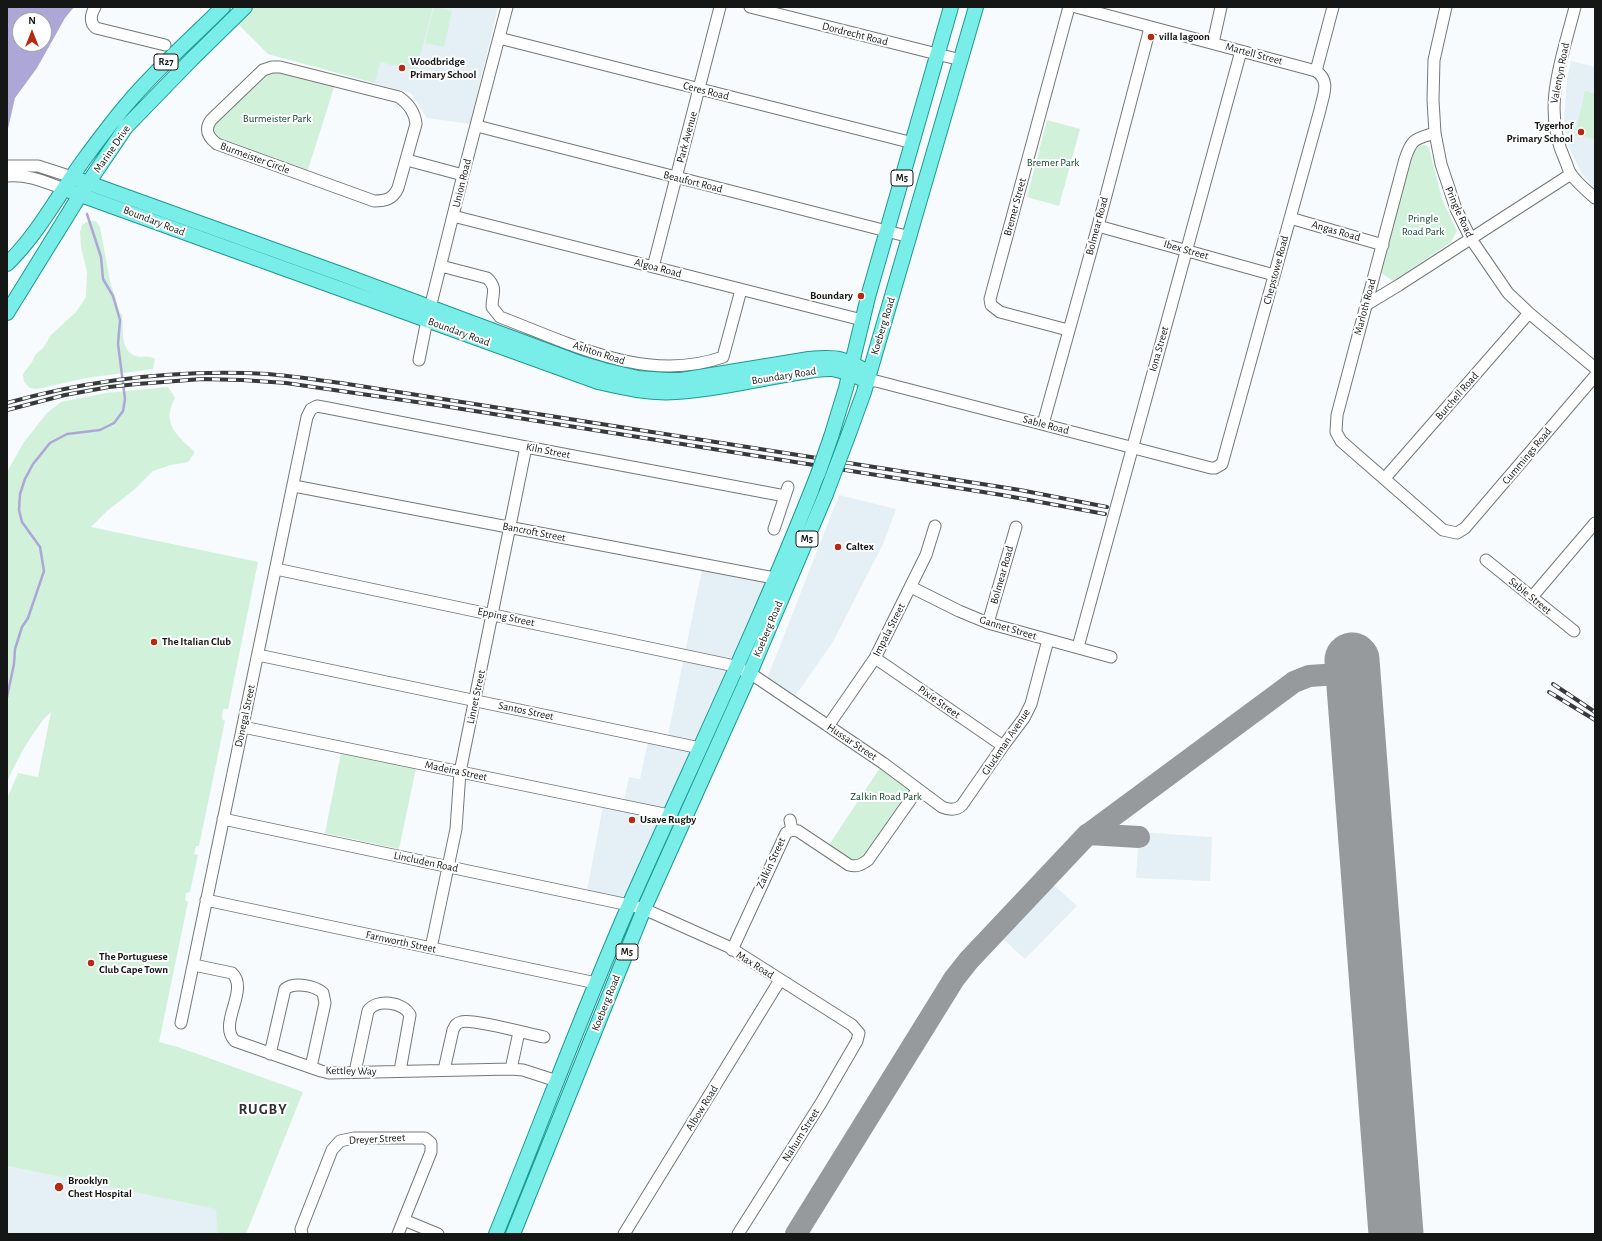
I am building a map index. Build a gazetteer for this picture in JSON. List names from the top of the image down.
{
  "streets": {
    "main road": [
      "R27",
      "Marine Drive",
      "M5",
      "Boundary Road",
      "Koeberg Road"
    ],
    "street": [
      "Dordrecht Road",
      "Martell Street",
      "Valentyn Road",
      "Ceres Road",
      "Park Avenue",
      "Burmeister Circle",
      "Beaufort Road",
      "Union Road",
      "Bremer Street",
      "Pringle Road",
      "Bolmear Road",
      "Angas Road",
      "Ibex Street",
      "Algoa Road",
      "Chepstowe Road",
      "Marloth Road",
      "Iona Street",
      "Ashton Road",
      "Burchell Road",
      "Sable Road",
      "Kiln Street",
      "Cummings Road",
      "Bancroft Street",
      "Sable Street",
      "Epping Street",
      "Gannet Street",
      "Impala Street",
      "Linnet Street",
      "Pixie Street",
      "Santos Street",
      "Donegal Street",
      "Hussar Street",
      "Gluckman Avenue",
      "Madeira Street",
      "Lincluden Road",
      "Zalkin Street",
      "Farnworth Street",
      "Max Road",
      "Kettley Way",
      "Albow Road",
      "Nahum Street",
      "Dreyer Street"
    ]
  },
  "crossings": [
    ["Dordrecht Road", "Koeberg Road"],
    ["Martell Street", "Bolmear Road"],
    ["Martell Street", "Chepstowe Road"],
    ["Martell Street", "Iona Street"],
    ["Ceres Road", "Park Avenue"],
    ["Ceres Road", "Union Road"],
    ["Ceres Road", "Koeberg Road"],
    ["Park Avenue", "Beaufort Road"],
    ["Park Avenue", "Algoa Road"],
    ["Marine Drive", "Boundary Road"],
    ["Beaufort Road", "Union Road"],
    ["Beaufort Road", "Koeberg Road"],
    ["Union Road", "Boundary Road"],
    ["Union Road", "Algoa Road"],
    ["Union Road", "Ashton Road"],
    ["Bremer Street", "Bolmear Road"],
    ["Pringle Road", "Marloth Road"],
    ["Pringle Road", "Burchell Road"],
    ["Boundary Road", "Koeberg Road"],
    ["Boundary Road", "Sable Road"],
    ["Bolmear Road", "Ibex Street"],
    ["Bolmear Road", "Sable Road"],
    ["Bolmear Road", "Gannet Street"],
    ["Angas Road", "Chepstowe Road"],
    ["Angas Road", "Marloth Road"],
    ["Ibex Street", "Chepstowe Road"],
    ["Ibex Street", "Iona Street"],
    ["Algoa Road", "Koeberg Road"],
    ["Algoa Road", "Ashton Road"],
    ["Chepstowe Road", "Sable Road"],
    ["Marloth Road", "Burchell Road"],
    ["Marloth Road", "Cummings Road"],
    ["Koeberg Road", "Sable Road"],
    ["Koeberg Road", "Bancroft Street"],
    ["Koeberg Road", "Epping Street"],
    ["Koeberg Road", "Santos Street"],
    ["Koeberg Road", "Hussar Street"],
    ["Koeberg Road", "Madeira Street"],
    ["Koeberg Road", "Lincluden Road"],
    ["Koeberg Road", "Farnworth Street"],
    ["Koeberg Road", "Max Road"],
    ["Koeberg Road", "Kettley Way"],
    ["Iona Street", "Sable Road"],
    ["Iona Street", "Gannet Street"],
    ["Burchell Road", "Cummings Road"],
    ["Kiln Street", "Linnet Street"],
    ["Kiln Street", "Donegal Street"],
    ["Bancroft Street", "Linnet Street"],
    ["Bancroft Street", "Donegal Street"],
    ["Epping Street", "Linnet Street"],
    ["Epping Street", "Donegal Street"],
    ["Epping Street", "Hussar Street"],
    ["Gannet Street", "Impala Street"],
    ["Gannet Street", "Gluckman Avenue"],
    ["Impala Street", "Pixie Street"],
    ["Impala Street", "Hussar Street"],
    ["Linnet Street", "Santos Street"],
    ["Linnet Street", "Madeira Street"],
    ["Linnet Street", "Lincluden Road"],
    ["Linnet Street", "Farnworth Street"],
    ["Pixie Street", "Gluckman Avenue"],
    ["Santos Street", "Donegal Street"],
    ["Donegal Street", "Madeira Street"],
    ["Donegal Street", "Lincluden Road"],
    ["Donegal Street", "Farnworth Street"],
    ["Donegal Street", "Kettley Way"],
    ["Hussar Street", "Gluckman Avenue"],
    ["Hussar Street", "Zalkin Street"],
    ["Lincluden Road", "Max Road"],
    ["Zalkin Street", "Max Road"],
    ["Max Road", "Albow Road"],
    ["Max Road", "Nahum Street"]
  ],
  "districts": ["RUGBY"],
  "parks": [
    "Burmeister Park",
    "Bremer Park",
    "Pringle Road Park",
    "Zalkin Road Park"
  ],
  "places": [
    "villa lagoon",
    "Woodbridge Primary School",
    "Tygerhof Primary School",
    "Boundary",
    "Caltex",
    "The Italian Club",
    "Usave Rugby",
    "The Portuguese Club Cape Town",
    "Brooklyn Chest Hospital"
  ],
  "north": "top"
}
